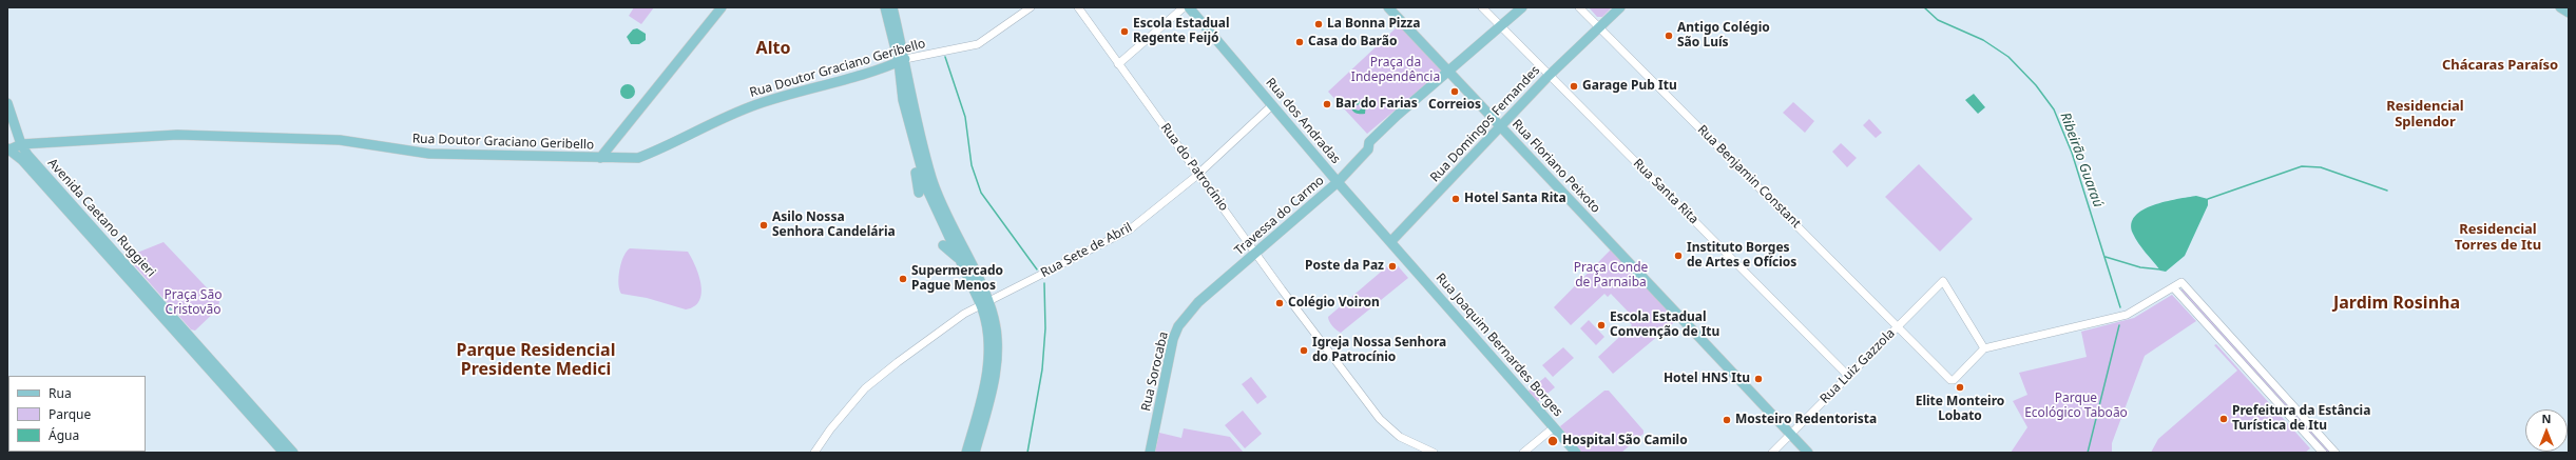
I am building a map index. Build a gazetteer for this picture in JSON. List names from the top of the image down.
{
  "streets": {
    "main road": [
      "Rua Doutor Graciano Geribello",
      "Rua dos Andradas",
      "Rua Domingos Fernandes",
      "Rua Floriano Peixoto",
      "Travessa do Carmo",
      "Avenida Caetano Ruggieri",
      "Rua Joaquim Bernardes Borges",
      "Rua Sorocaba"
    ],
    "street": [
      "Rua do Patrocínio",
      "Rua Benjamin Constant",
      "Rua Santa Rita",
      "Rua Sete de Abril",
      "Rua Luiz Gazzola"
    ]
  },
  "crossings": [
    ["Rua Doutor Graciano Geribello", "Avenida Caetano Ruggieri"],
    ["Rua dos Andradas", "Rua Domingos Fernandes"],
    ["Rua dos Andradas", "Travessa do Carmo"],
    ["Rua dos Andradas", "Rua Sete de Abril"],
    ["Rua dos Andradas", "Rua Joaquim Bernardes Borges"],
    ["Rua Domingos Fernandes", "Rua Floriano Peixoto"],
    ["Rua Domingos Fernandes", "Rua Benjamin Constant"],
    ["Rua Domingos Fernandes", "Rua Santa Rita"],
    ["Rua Floriano Peixoto", "Travessa do Carmo"],
    ["Rua Floriano Peixoto", "Rua Luiz Gazzola"],
    ["Rua do Patrocínio", "Travessa do Carmo"],
    ["Rua do Patrocínio", "Rua Sete de Abril"],
    ["Rua Benjamin Constant", "Rua Luiz Gazzola"],
    ["Rua Santa Rita", "Rua Luiz Gazzola"],
    ["Travessa do Carmo", "Rua Sorocaba"]
  ],
  "districts": [
    "Alto",
    "Chácaras Paraíso",
    "Residencial Splendor",
    "Residencial Torres de Itu",
    "Jardim Rosinha",
    "Parque Residencial Presidente Medici"
  ],
  "water": ["Ribeirão Guaraú"],
  "parks": [
    "Praça da Independência",
    "Praça Conde de Parnaiba",
    "Praça São Cristovão",
    "Parque Ecológico Taboão"
  ],
  "places": [
    "La Bonna Pizza",
    "Escola Estadual Regente Feijó",
    "Antigo Colégio São Luís",
    "Casa do Barão",
    "Garage Pub Itu",
    "Correios",
    "Bar do Farias",
    "Hotel Santa Rita",
    "Asilo Nossa Senhora Candelária",
    "Instituto Borges de Artes e Ofícios",
    "Poste da Paz",
    "Supermercado Pague Menos",
    "Colégio Voiron",
    "Escola Estadual Convenção de Itu",
    "Igreja Nossa Senhora do Patrocínio",
    "Hotel HNS Itu",
    "Elite Monteiro Lobato",
    "Prefeitura da Estância Turística de Itu",
    "Mosteiro Redentorista",
    "Hospital São Camilo"
  ],
  "legend": ["Rua", "Parque", "Água"],
  "north": "top"
}
